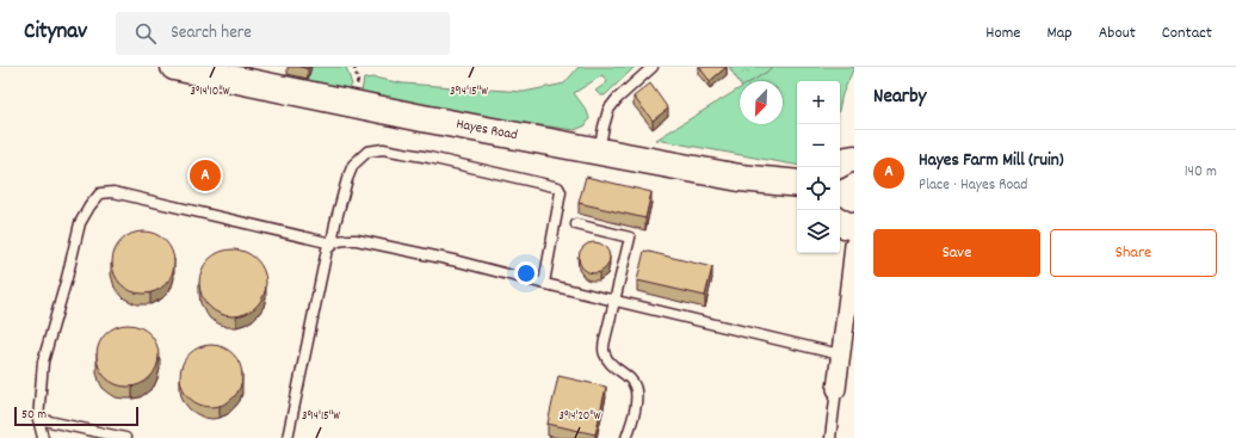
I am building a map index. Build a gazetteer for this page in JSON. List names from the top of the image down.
{
  "streets": {
    "street": ["Hayes Road"]
  },
  "scale_bar": "50 m",
  "north": "bottom left",
  "page": {
    "header": "Citynav",
    "search": "Search here",
    "nav": [
      "Home",
      "Map",
      "About",
      "Contact"
    ],
    "heading": "Nearby",
    "map_buttons": ["+", "−"],
    "list": [
      {
        "mark": "A",
        "name": "Hayes Farm Mill (ruin)",
        "note": "Place · Hayes Road",
        "value": "140 m"
      }
    ],
    "pins": "A",
    "buttons": ["Save", "Share"],
    "scale": "50 m"
  },
  "coordinates": ["3°14'10\"W", "3°14'15\"W", "3°14'20\"W"]
}
